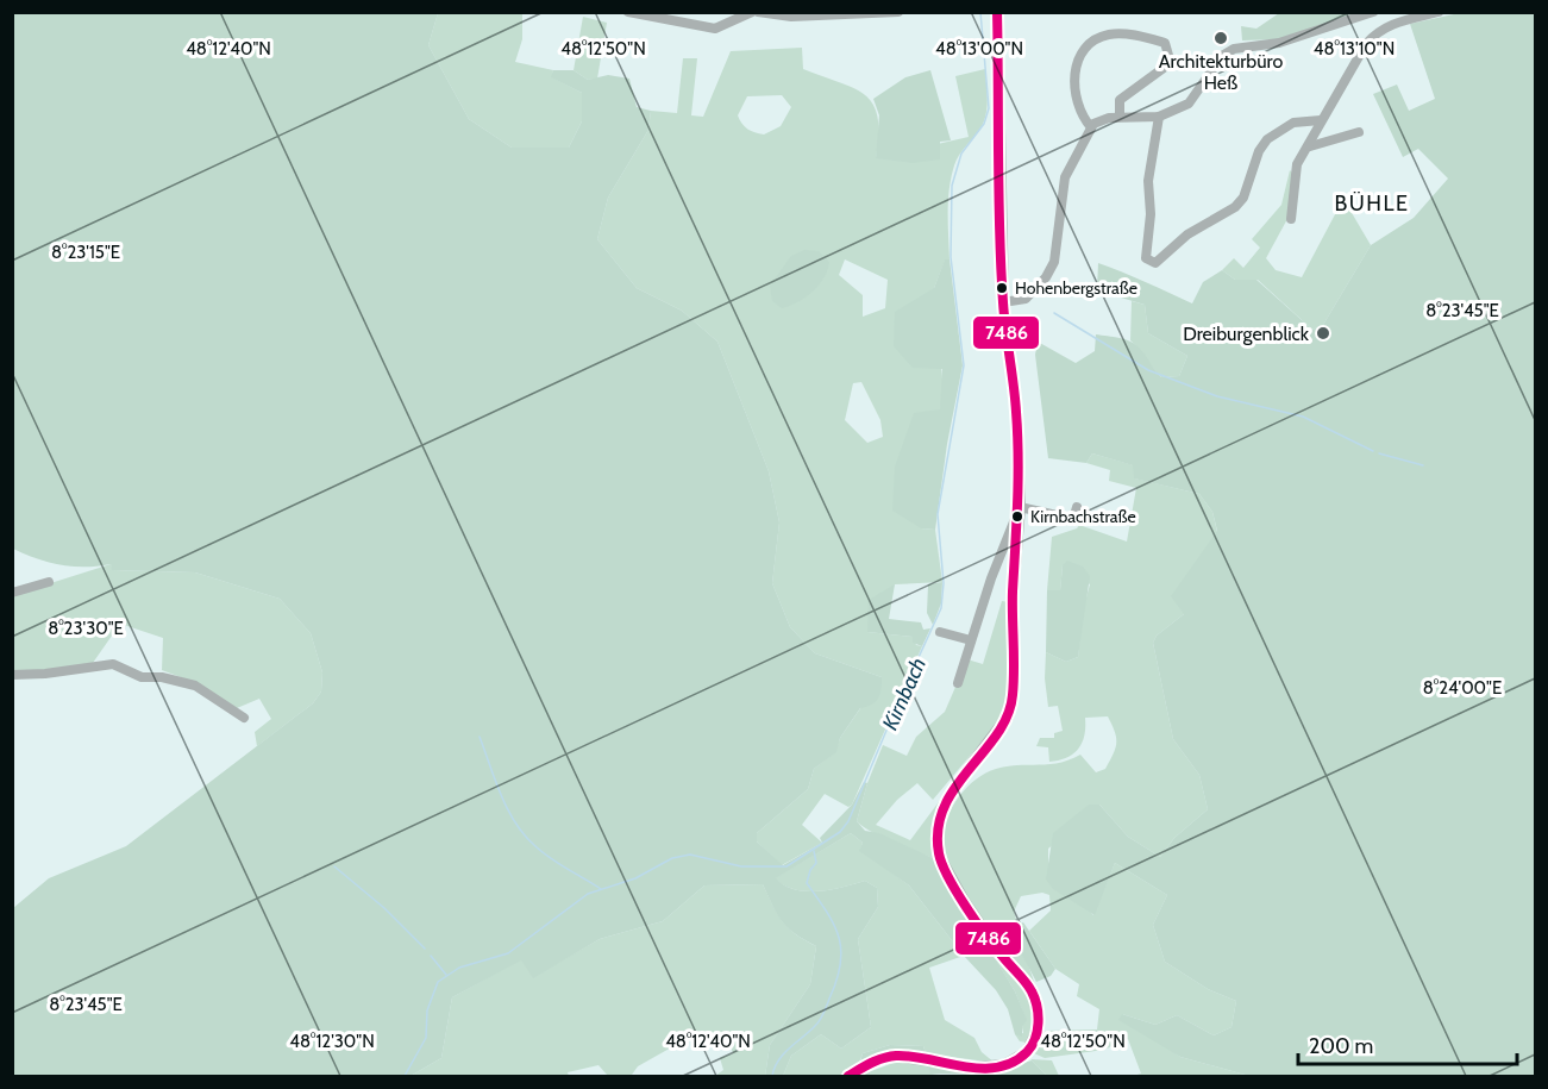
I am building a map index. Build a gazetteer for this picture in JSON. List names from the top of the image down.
{
  "districts": ["BÜHLE"],
  "water": ["Kirnbach"],
  "places": [
    "Architekturbüro Heß",
    "Hohenbergstraße",
    "Dreiburgenblick",
    "Kirnbachstraße"
  ],
  "lines": ["transit line 7486"],
  "scale_bar": "200 m",
  "coordinates": [
    "48°12'40\"N",
    "48°12'50\"N",
    "48°13'00\"N",
    "48°13'10\"N",
    "8°23'15\"E",
    "8°23'45\"E",
    "8°23'30\"E",
    "8°24'00\"E",
    "48°12'30\"N"
  ]
}
